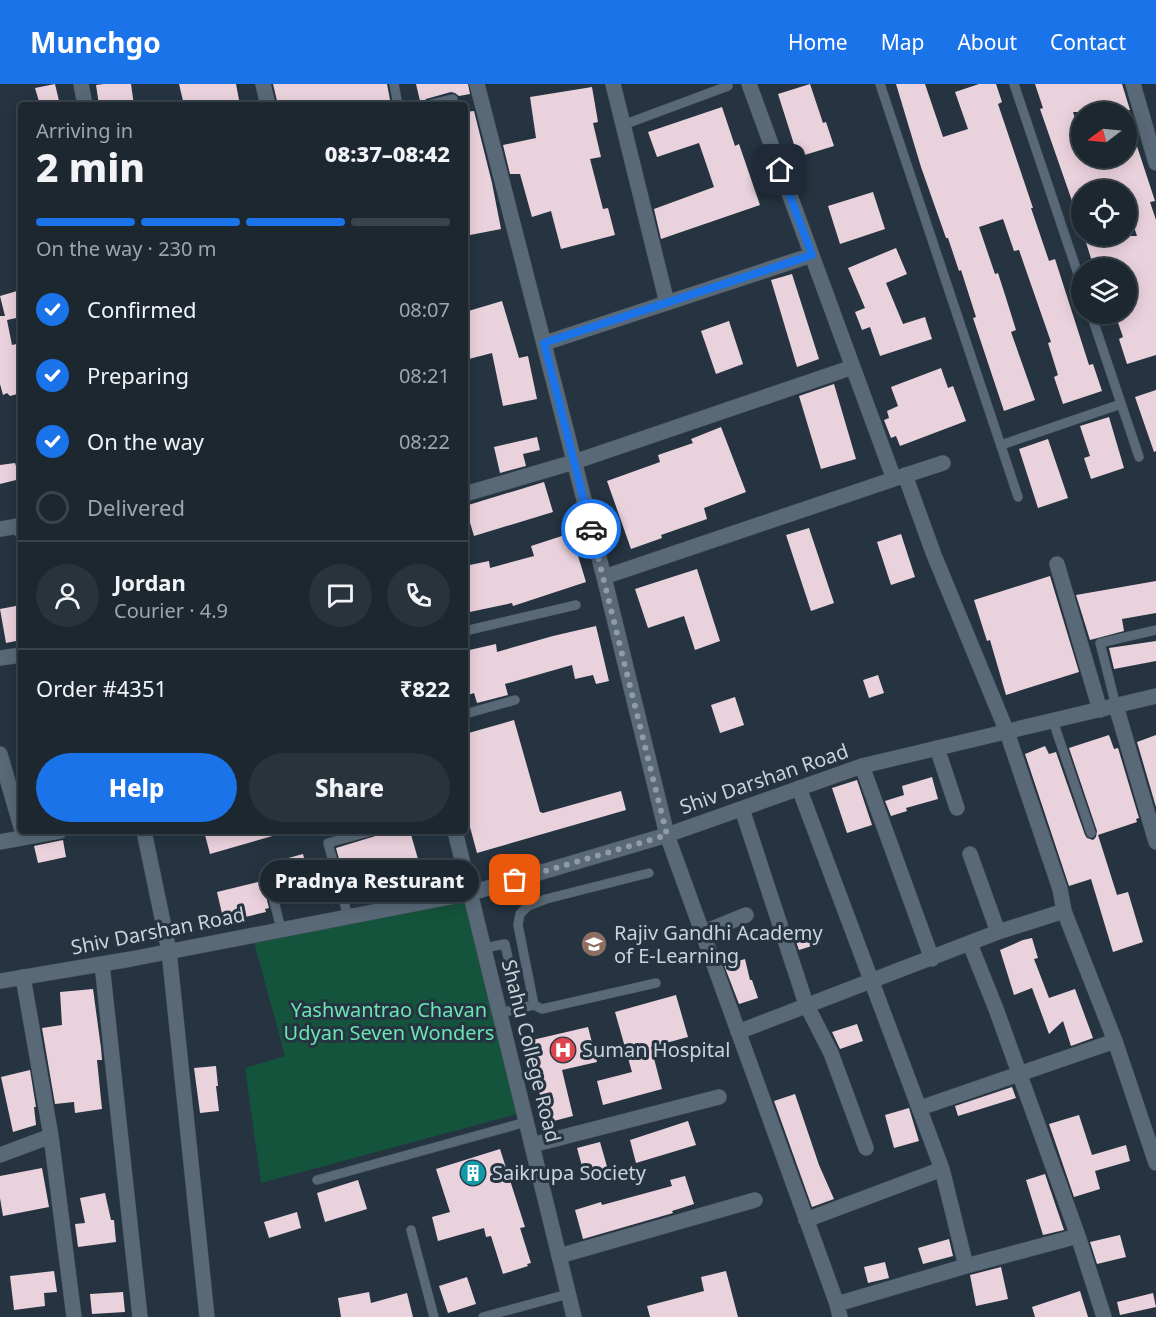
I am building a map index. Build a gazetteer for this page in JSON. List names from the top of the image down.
{
  "streets": {
    "street": ["Shiv Darshan Road", "Shahu College Road"]
  },
  "crossings": [
    ["Shiv Darshan Road", "Shahu College Road"]
  ],
  "parks": ["Yashwantrao Chavan Udyan Seven Wonders"],
  "places": {
    "other": ["Pradnya Resturant"],
    "school or university": ["Rajiv Gandhi Academy of E-Learning"],
    "hospital": ["Suman Hospital"],
    "building": ["Saikrupa Society"]
  },
  "north": "left",
  "page": {
    "header": "Munchgo",
    "nav": [
      "Home",
      "Map",
      "About",
      "Contact"
    ],
    "heading": ["2 min", "Arriving in", "08:37–08:42"],
    "panel": [
      "Jordan",
      "Courier · 4.9",
      "Order #4351",
      "₹822"
    ],
    "bar": "On the way · 230 m",
    "list": [
      ["Confirmed", "08:07"],
      ["Preparing", "08:21"],
      ["On the way", "08:22"],
      "Delivered"
    ],
    "buttons": ["Help", "Share"],
    "bubble": "Pradnya Resturant"
  }
}
